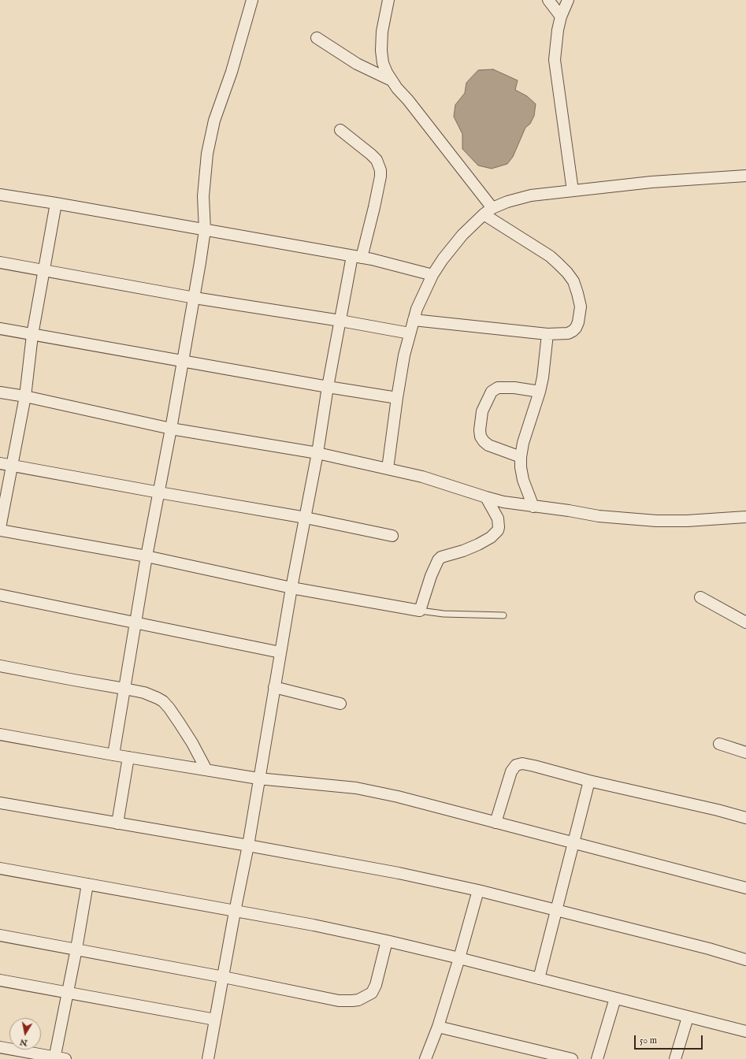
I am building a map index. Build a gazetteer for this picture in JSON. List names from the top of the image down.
{
  "scale_bar": "50 m",
  "north": "bottom"
}
